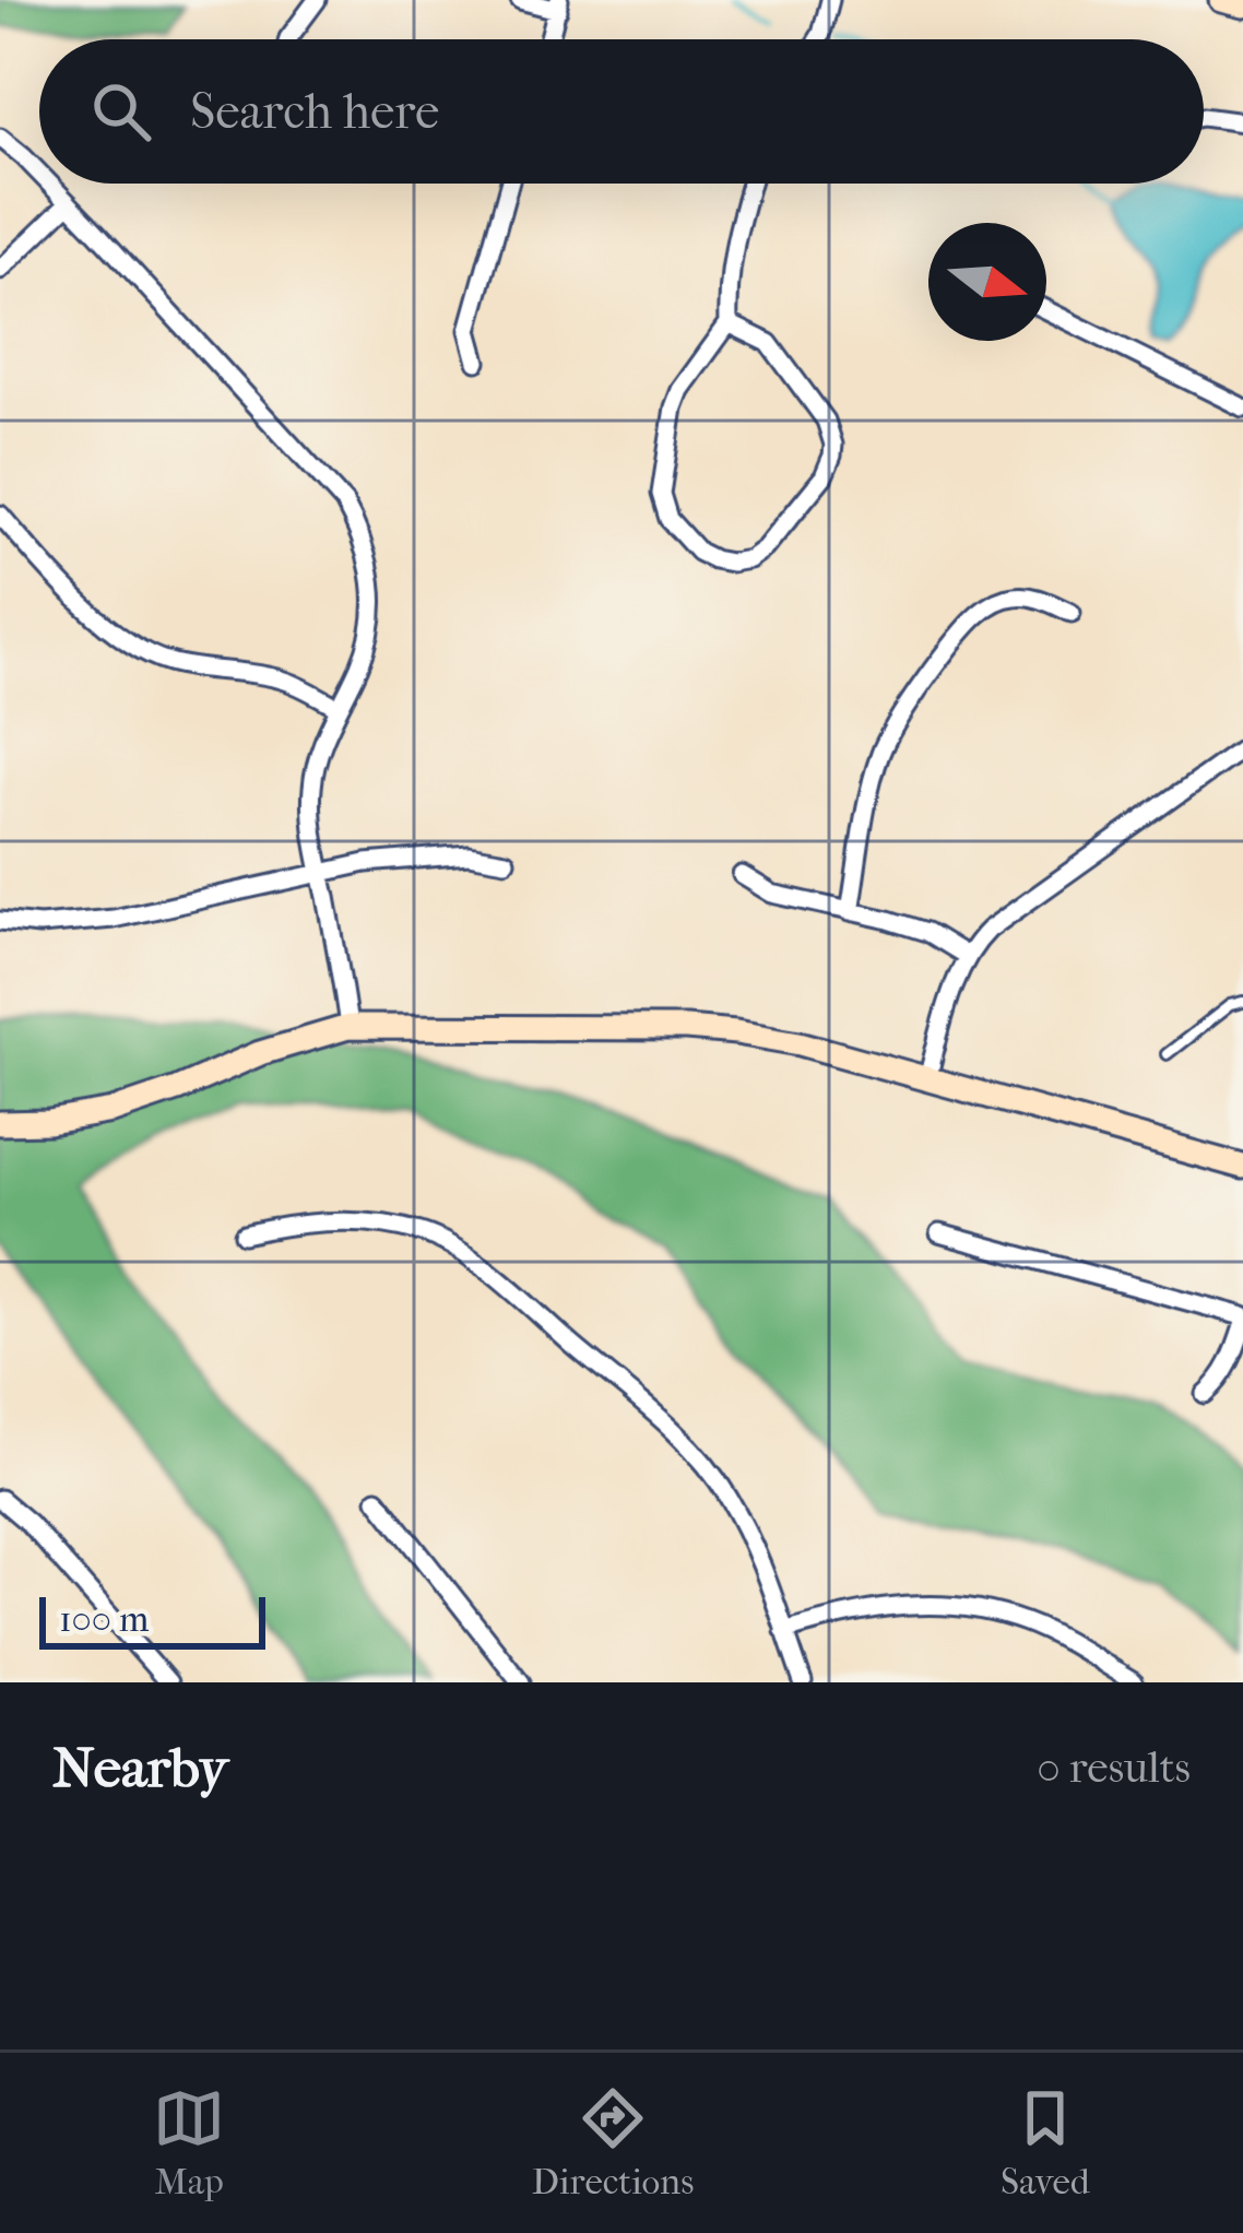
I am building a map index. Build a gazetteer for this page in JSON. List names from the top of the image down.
{
  "scale_bar": "100 m",
  "north": "right",
  "page": {
    "search": "Search here",
    "scale": "100 m",
    "heading": ["Nearby", "0 results"],
    "nav": ["Map", "Directions", "Saved"]
  }
}
